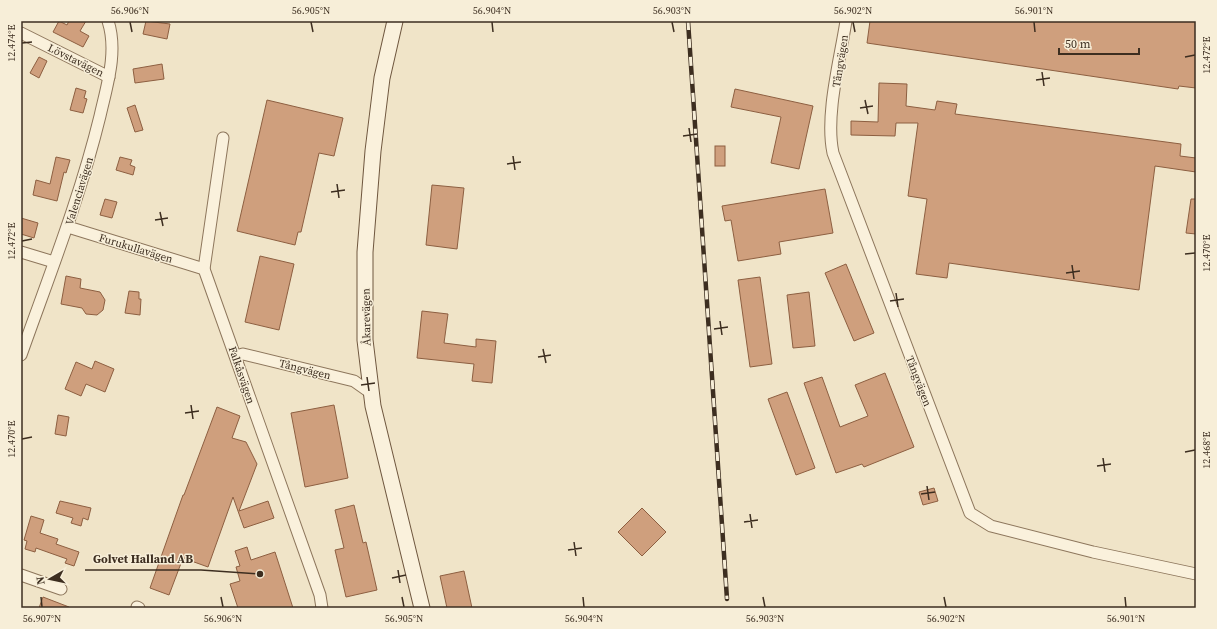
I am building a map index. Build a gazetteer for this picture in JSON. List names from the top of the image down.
{
  "streets": {
    "street": [
      "Lövstavägen",
      "Tångvägen",
      "Valenciavägen",
      "Furukullavägen",
      "Åkarevägen",
      "Falkåsvägen"
    ]
  },
  "crossings": [
    ["Lövstavägen", "Valenciavägen"],
    ["Tångvägen", "Åkarevägen"],
    ["Tångvägen", "Falkåsvägen"],
    ["Valenciavägen", "Furukullavägen"],
    ["Furukullavägen", "Falkåsvägen"]
  ],
  "places": ["Golvet Halland AB"],
  "scale_bar": "50 m",
  "north": "left",
  "coordinates": [
    "56.906°N",
    "56.905°N",
    "56.904°N",
    "56.903°N",
    "56.902°N",
    "56.901°N",
    "12.474°E",
    "12.472°E",
    "12.470°E",
    "12.468°E",
    "56.907°N"
  ]
}
